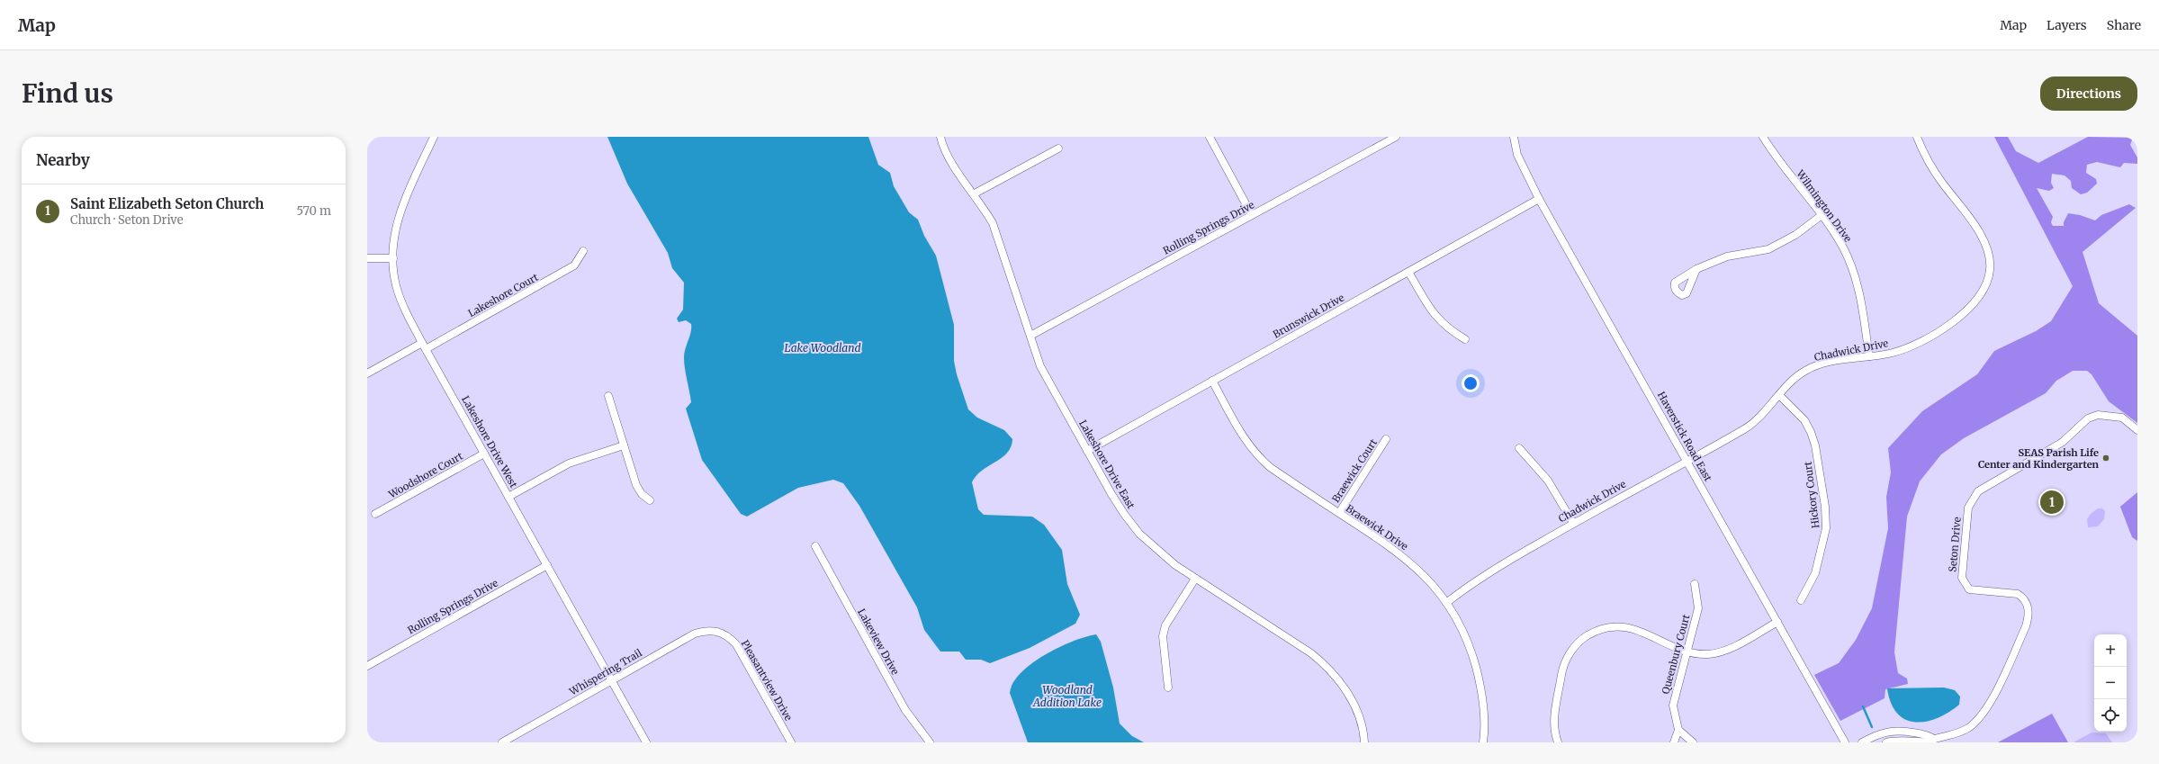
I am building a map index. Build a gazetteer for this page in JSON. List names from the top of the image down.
{
  "streets": {
    "street": [
      "Wilmington Drive",
      "Rolling Springs Drive",
      "Lakeshore Court",
      "Brunswick Drive",
      "Chadwick Drive",
      "Haverstick Road East",
      "Lakeshore Drive West",
      "Lakeshore Drive East",
      "Braewick Court",
      "Woodshore Court",
      "Hickory Court",
      "Braewick Drive",
      "Seton Drive",
      "Lakeview Drive",
      "Queenbury Court",
      "Whispering Trail",
      "Pleasantview Drive"
    ]
  },
  "crossings": [
    ["Wilmington Drive", "Chadwick Drive"],
    ["Rolling Springs Drive", "Lakeshore Drive West"],
    ["Rolling Springs Drive", "Lakeshore Drive East"],
    ["Lakeshore Court", "Lakeshore Drive West"],
    ["Brunswick Drive", "Haverstick Road East"],
    ["Brunswick Drive", "Lakeshore Drive East"],
    ["Brunswick Drive", "Braewick Drive"],
    ["Chadwick Drive", "Haverstick Road East"],
    ["Chadwick Drive", "Hickory Court"],
    ["Chadwick Drive", "Braewick Drive"],
    ["Lakeshore Drive West", "Woodshore Court"],
    ["Lakeshore Drive West", "Whispering Trail"],
    ["Braewick Court", "Braewick Drive"],
    ["Whispering Trail", "Pleasantview Drive"]
  ],
  "water": ["Lake Woodland", "Woodland Addition Lake"],
  "places": ["SEAS Parish Life Center and Kindergarten"],
  "page": {
    "header": "Map",
    "nav": ["Map", "Layers", "Share"],
    "buttons": "Directions",
    "title": "Find us",
    "heading": "Nearby",
    "list": [
      {
        "mark": "1",
        "name": "Saint Elizabeth Seton Church",
        "note": "Church · Seton Drive",
        "value": "570 m"
      }
    ],
    "pins": "1",
    "map_buttons": ["+", "−"]
  }
}
